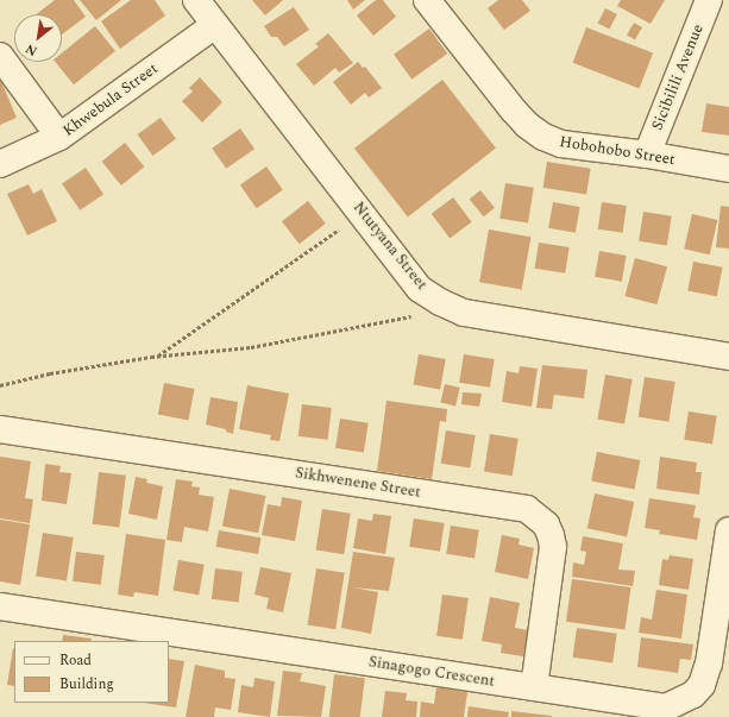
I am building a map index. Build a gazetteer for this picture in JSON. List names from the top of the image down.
{
  "streets": {
    "street": [
      "Sicibilili Avenue",
      "Khwebula Street",
      "Hobohobo Street",
      "Ntutyana Street",
      "Sikhwenene Street",
      "Sinagogo Crescent"
    ]
  },
  "crossings": [
    ["Sicibilili Avenue", "Hobohobo Street"],
    ["Khwebula Street", "Ntutyana Street"],
    ["Sikhwenene Street", "Sinagogo Crescent"]
  ],
  "legend": ["Road", "Building"],
  "north": "bottom left"
}
